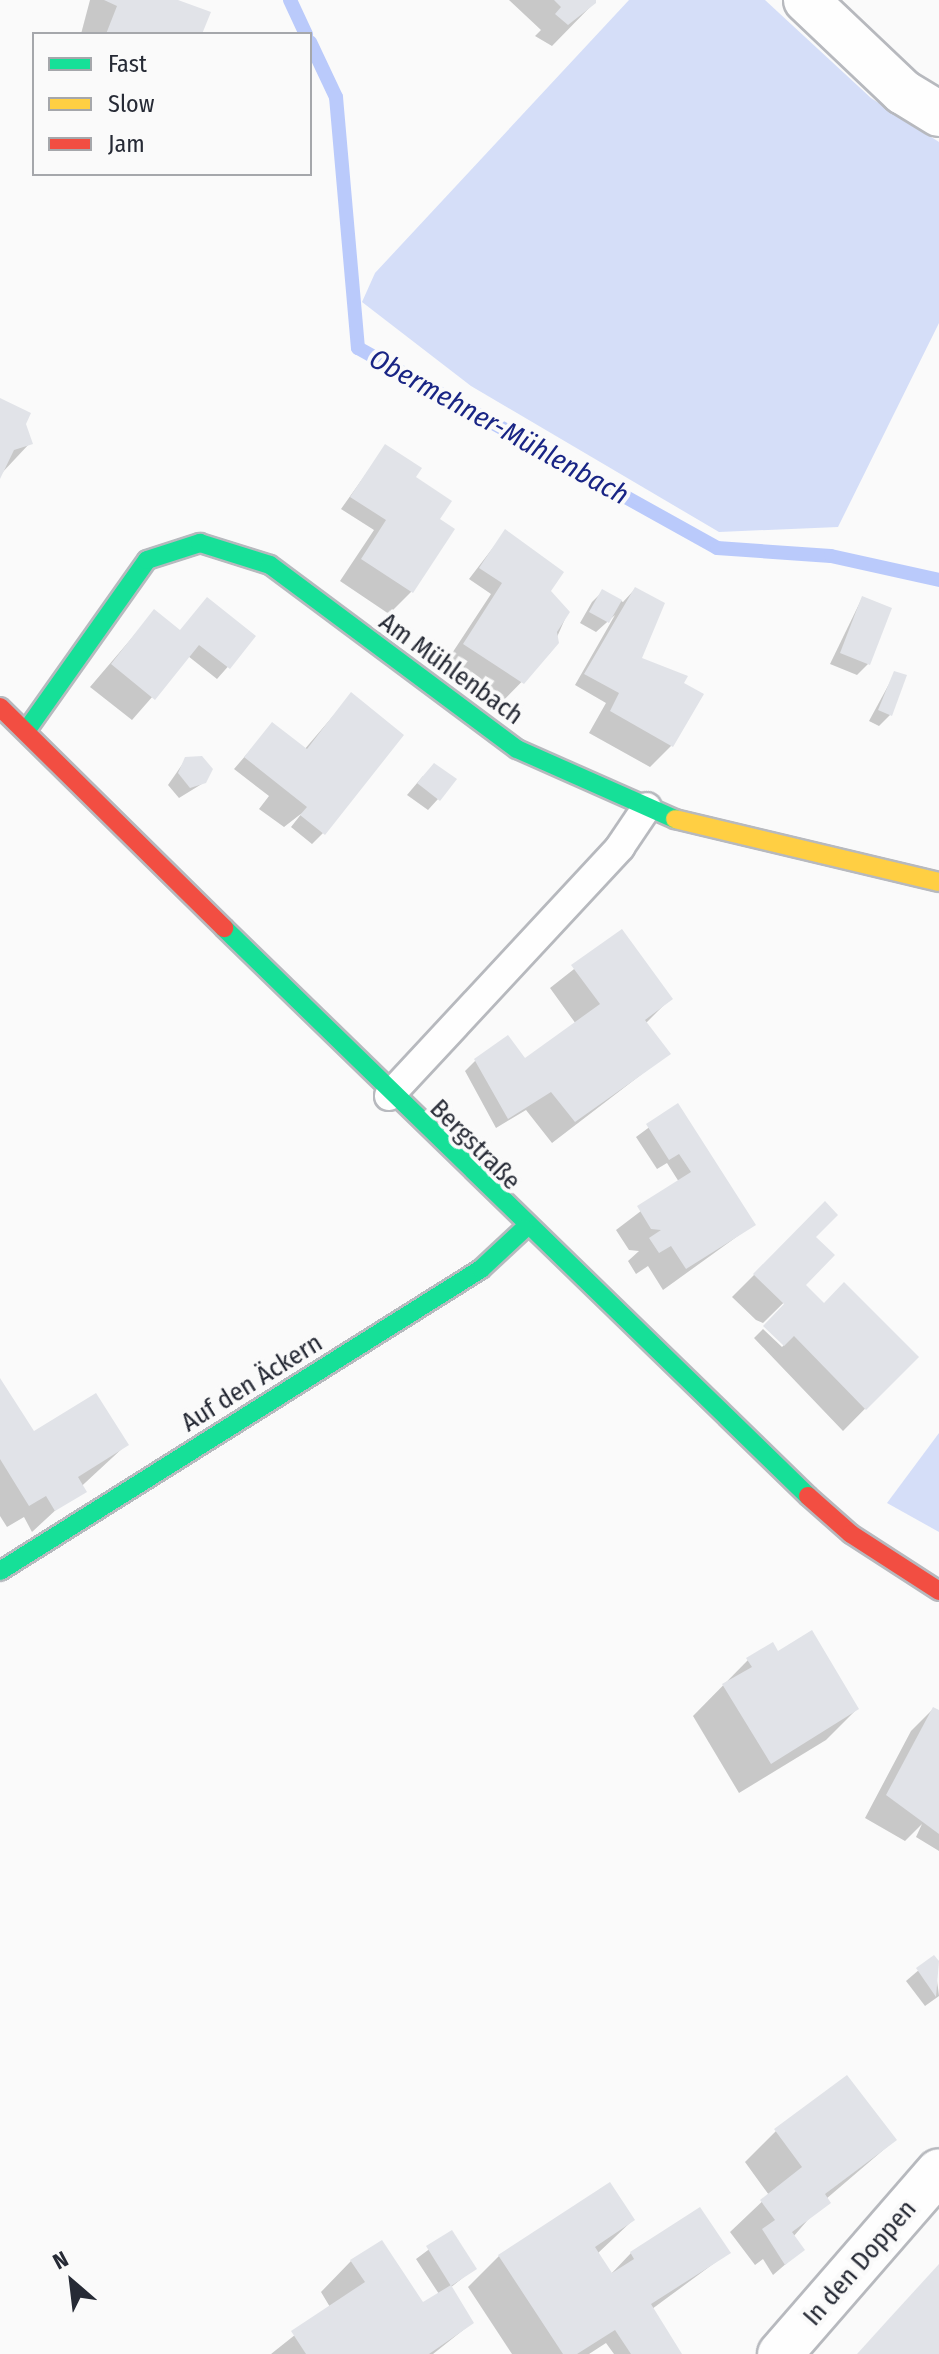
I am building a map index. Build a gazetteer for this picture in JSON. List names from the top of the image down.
{
  "streets": {
    "street": [
      "Am Mühlenbach",
      "Bergstraße",
      "Auf den Äckern",
      "In den Doppen"
    ]
  },
  "crossings": [
    ["Am Mühlenbach", "Bergstraße"],
    ["Bergstraße", "Auf den Äckern"]
  ],
  "water": ["Obermehner-Mühlenbach"],
  "legend": ["Fast", "Slow", "Jam"],
  "north": "top left"
}
